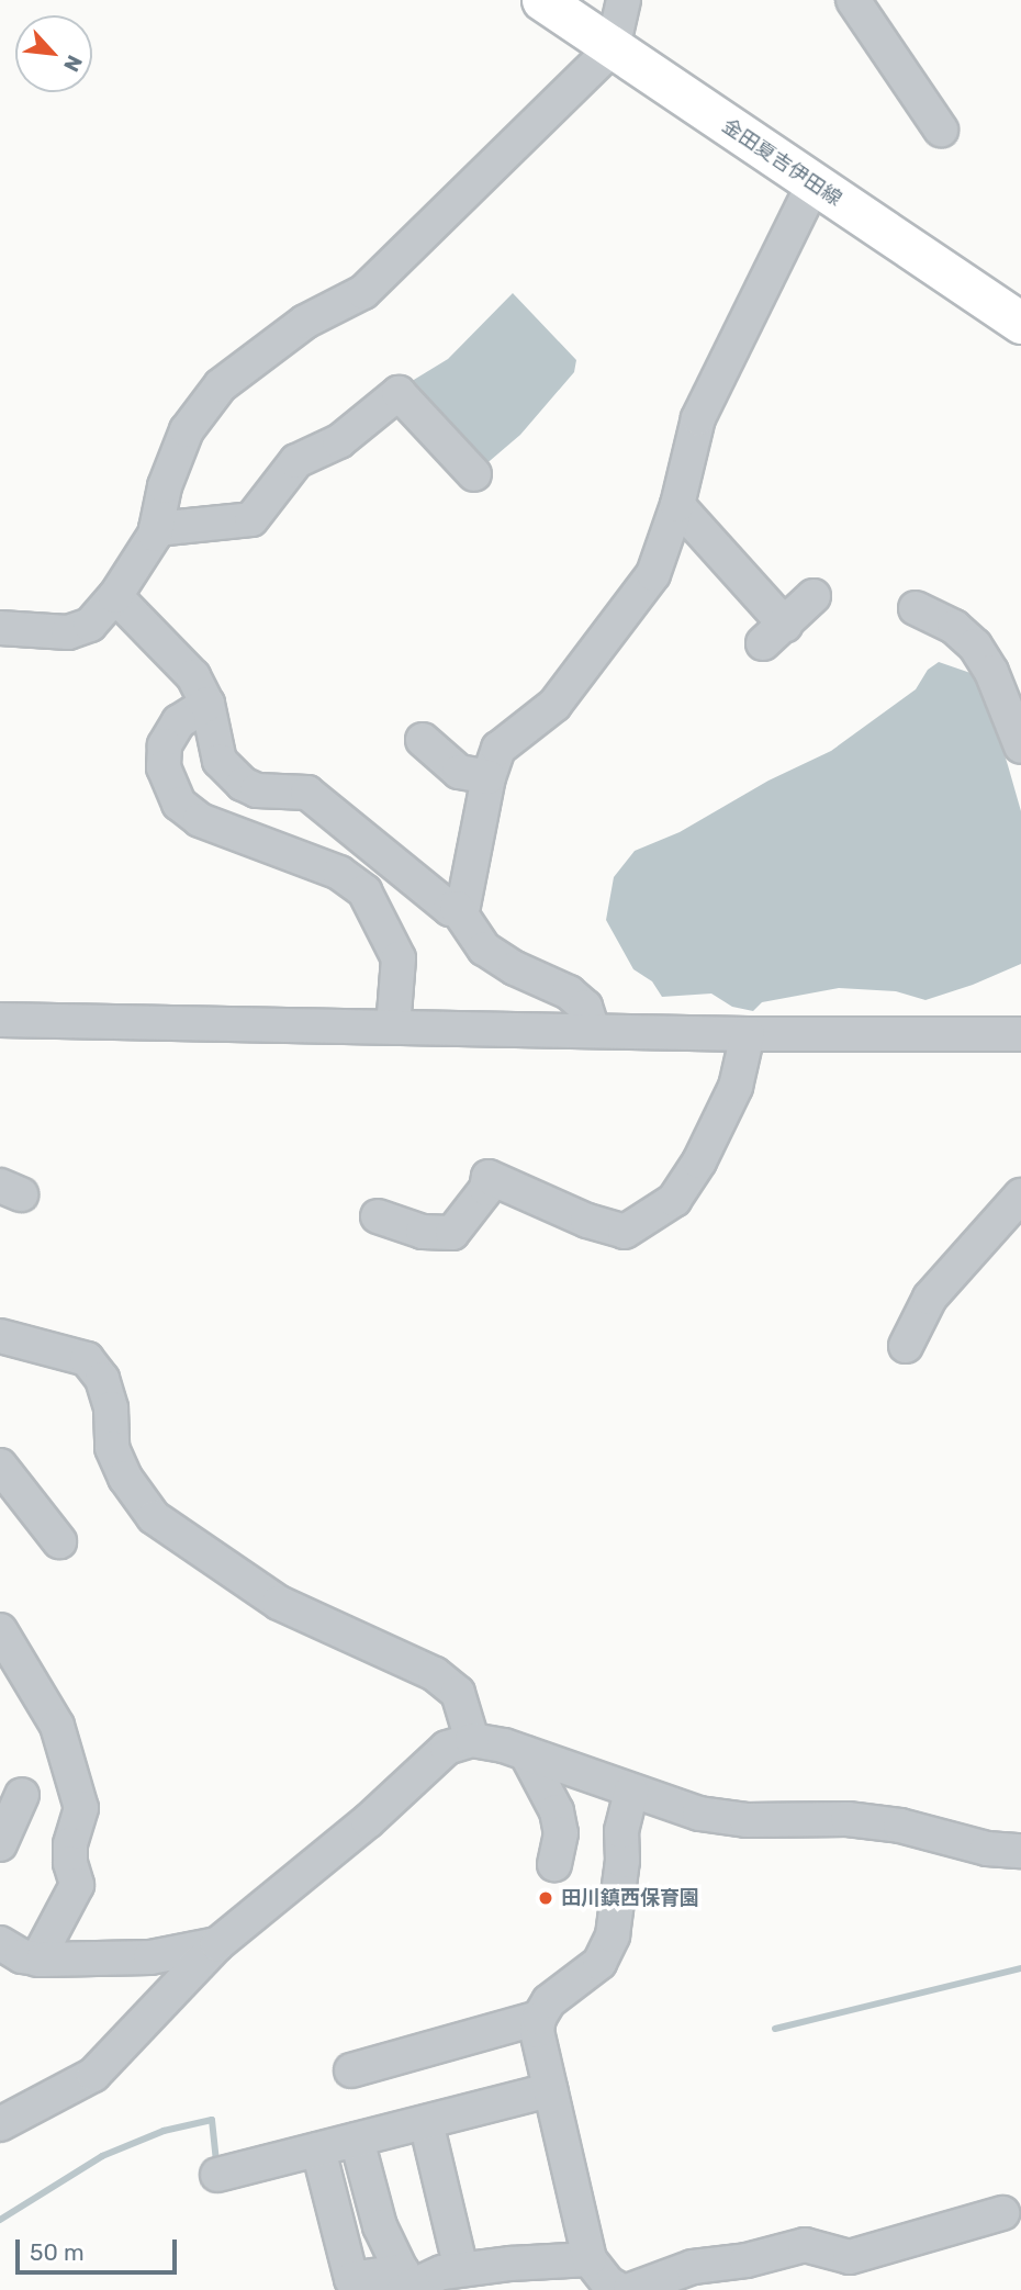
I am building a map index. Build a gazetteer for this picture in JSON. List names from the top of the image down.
{
  "streets": {
    "main road": ["金田夏吉伊田線"]
  },
  "places": ["田川鎮西保育園"],
  "scale_bar": "50 m",
  "north": "bottom right"
}
